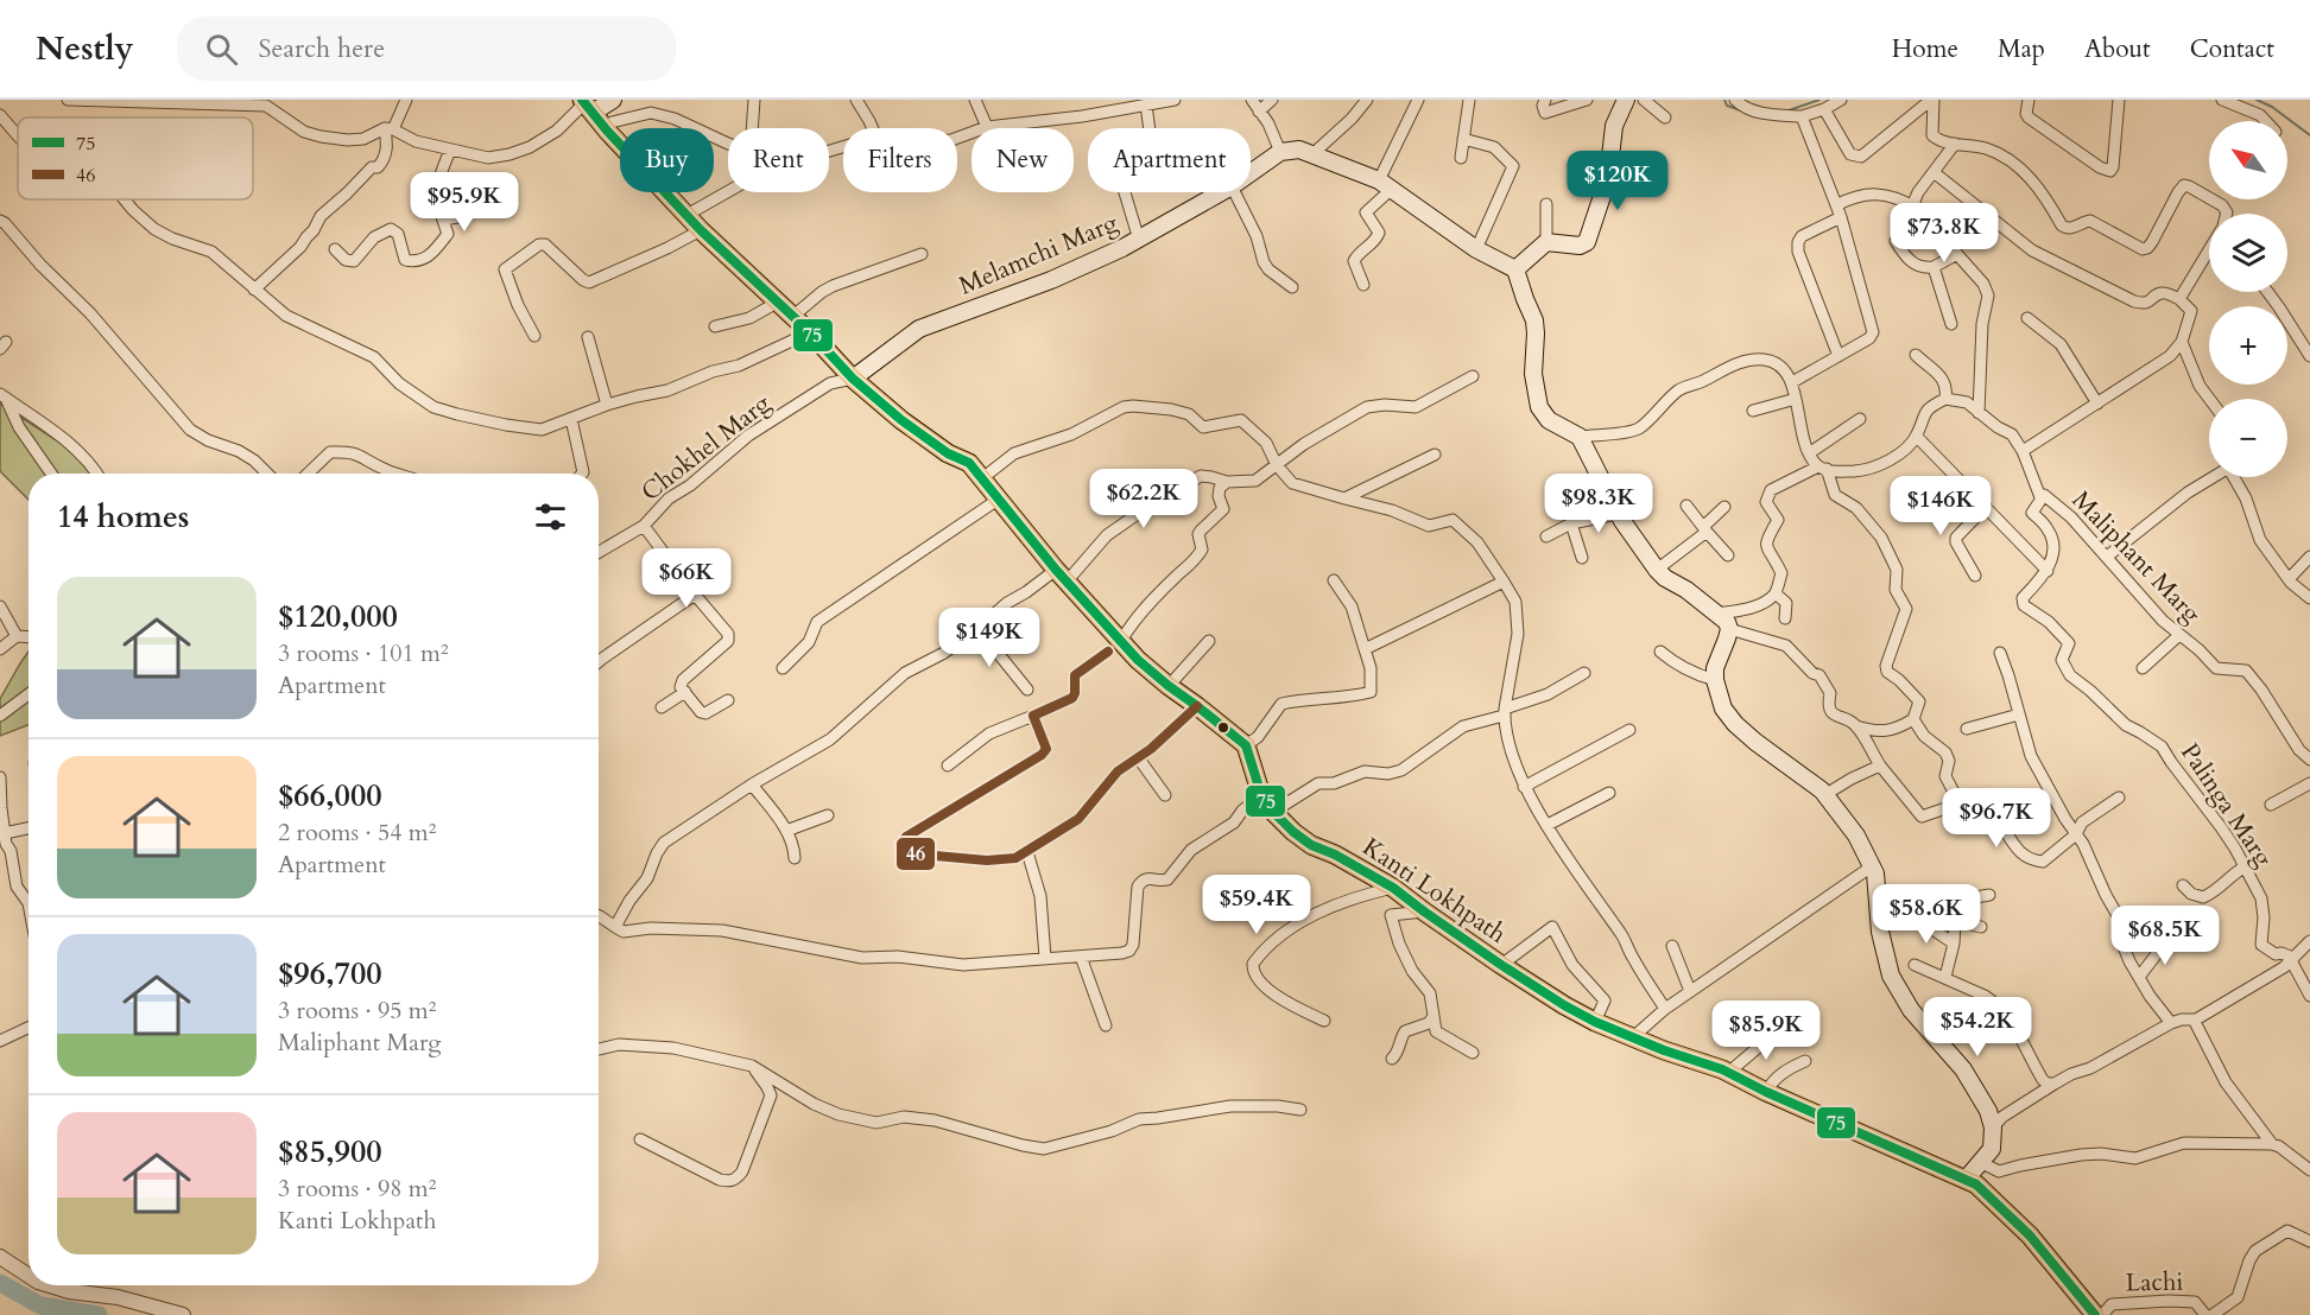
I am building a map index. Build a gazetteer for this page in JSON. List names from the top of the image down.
{
  "streets": {
    "main road": ["Melamchi Marg", "Kanti Lokhpath"],
    "street": [
      "Chokhel Marg",
      "Maliphant Marg",
      "Palinga Marg",
      "Lachi"
    ]
  },
  "crossings": [
    ["Melamchi Marg", "Chokhel Marg"],
    ["Maliphant Marg", "Palinga Marg"]
  ],
  "lines": ["transit line 75", "transit line 46"],
  "legend": ["75", "46"],
  "north": "top left",
  "page": {
    "header": "Nestly",
    "search": "Search here",
    "nav": [
      "Home",
      "Map",
      "About",
      "Contact"
    ],
    "map_buttons": ["+", "−"],
    "chip": [
      "Buy",
      "Rent",
      "Filters",
      "New",
      "Apartment"
    ],
    "price": [
      "$120K",
      "$95.9K",
      "$73.8K",
      "$62.2K",
      "$98.3K",
      "$146K",
      "$66K",
      "$149K",
      "$96.7K",
      "$59.4K",
      "$58.6K",
      "$68.5K",
      "$54.2K",
      "$85.9K"
    ],
    "heading": "14 homes",
    "list": [
      {
        "name": "$120,000",
        "note": "3 rooms · 101 m² · Apartment"
      },
      {
        "name": "$66,000",
        "note": "2 rooms · 54 m² · Apartment"
      },
      {
        "name": "$96,700",
        "note": "3 rooms · 95 m² · Maliphant Marg"
      },
      {
        "name": "$85,900",
        "note": "3 rooms · 98 m² · Kanti Lokhpath"
      }
    ]
  }
}
